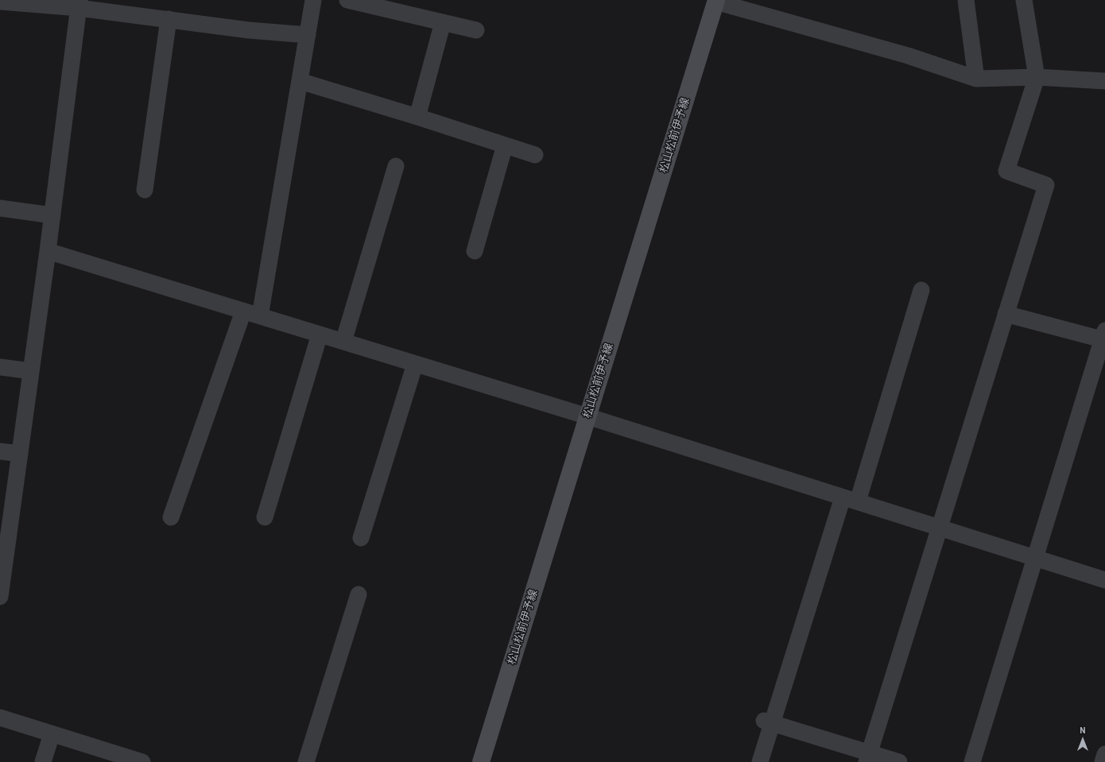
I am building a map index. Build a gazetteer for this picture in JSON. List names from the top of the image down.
{
  "streets": {
    "main road": ["松山松前伊予線"]
  },
  "north": "top"
}
